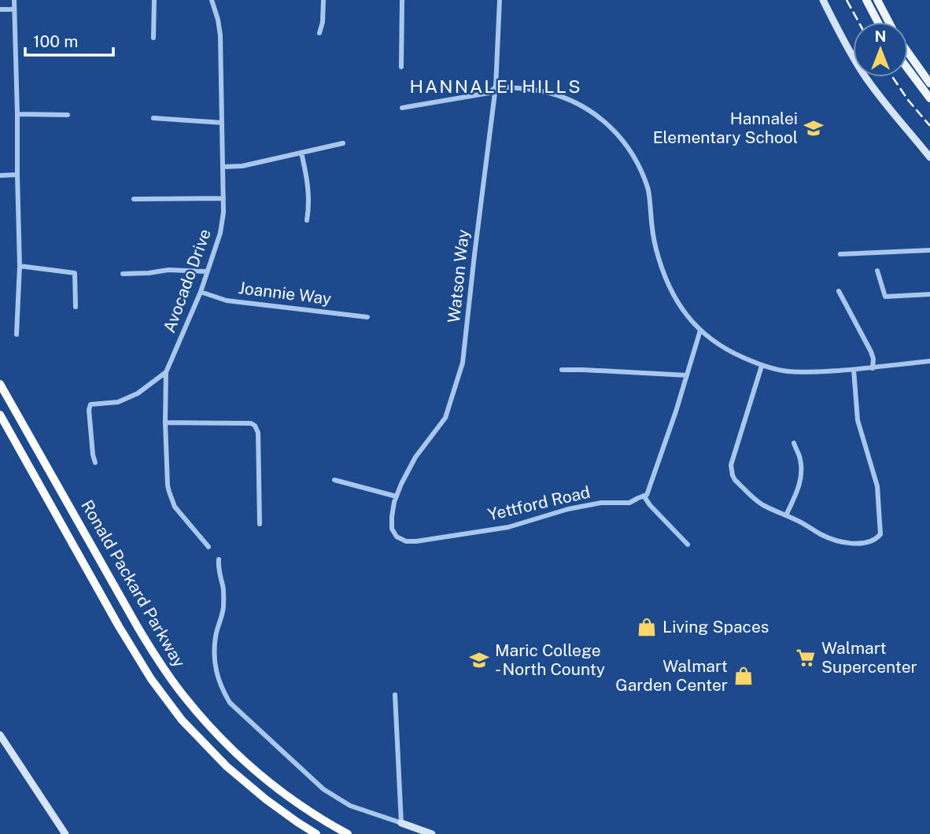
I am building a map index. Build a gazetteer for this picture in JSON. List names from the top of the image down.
{
  "streets": {
    "highway": ["Ronald Packard Parkway"],
    "street": [
      "Watson Way",
      "Avocado Drive",
      "Joannie Way",
      "Yettford Road"
    ]
  },
  "crossings": [
    ["Watson Way", "Yettford Road"],
    ["Avocado Drive", "Joannie Way"]
  ],
  "districts": ["HANNALEI HILLS"],
  "places": {
    "school or university": ["Hannalei Elementary School", "Maric College - North County"],
    "shop": ["Living Spaces", "Walmart Garden Center"],
    "supermarket": ["Walmart Supercenter"]
  },
  "scale_bar": "100 m",
  "north": "top"
}
